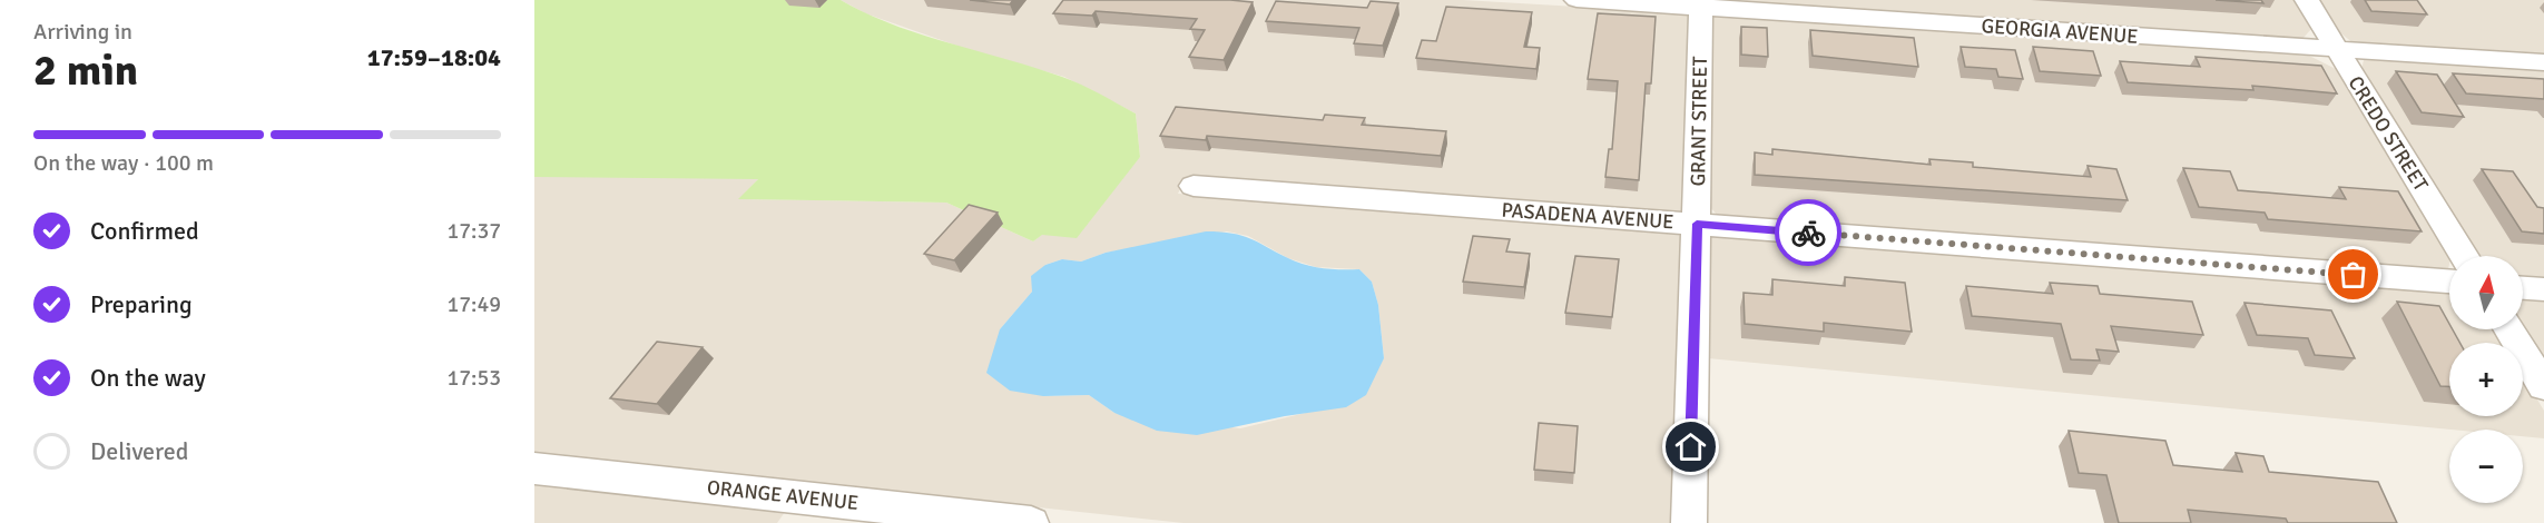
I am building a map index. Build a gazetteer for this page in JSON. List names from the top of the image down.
{
  "streets": {
    "street": [
      "GEORGIA AVENUE",
      "GRANT STREET",
      "CREDO STREET",
      "PASADENA AVENUE",
      "ORANGE AVENUE"
    ]
  },
  "crossings": [
    ["GEORGIA AVENUE", "GRANT STREET"],
    ["GEORGIA AVENUE", "CREDO STREET"],
    ["GRANT STREET", "PASADENA AVENUE"]
  ],
  "north": "top",
  "page": {
    "heading": ["2 min", "Arriving in", "17:59–18:04"],
    "bar": "On the way · 100 m",
    "list": [
      ["Confirmed", "17:37"],
      ["Preparing", "17:49"],
      ["On the way", "17:53"],
      "Delivered"
    ],
    "map_buttons": ["+", "−"]
  }
}
